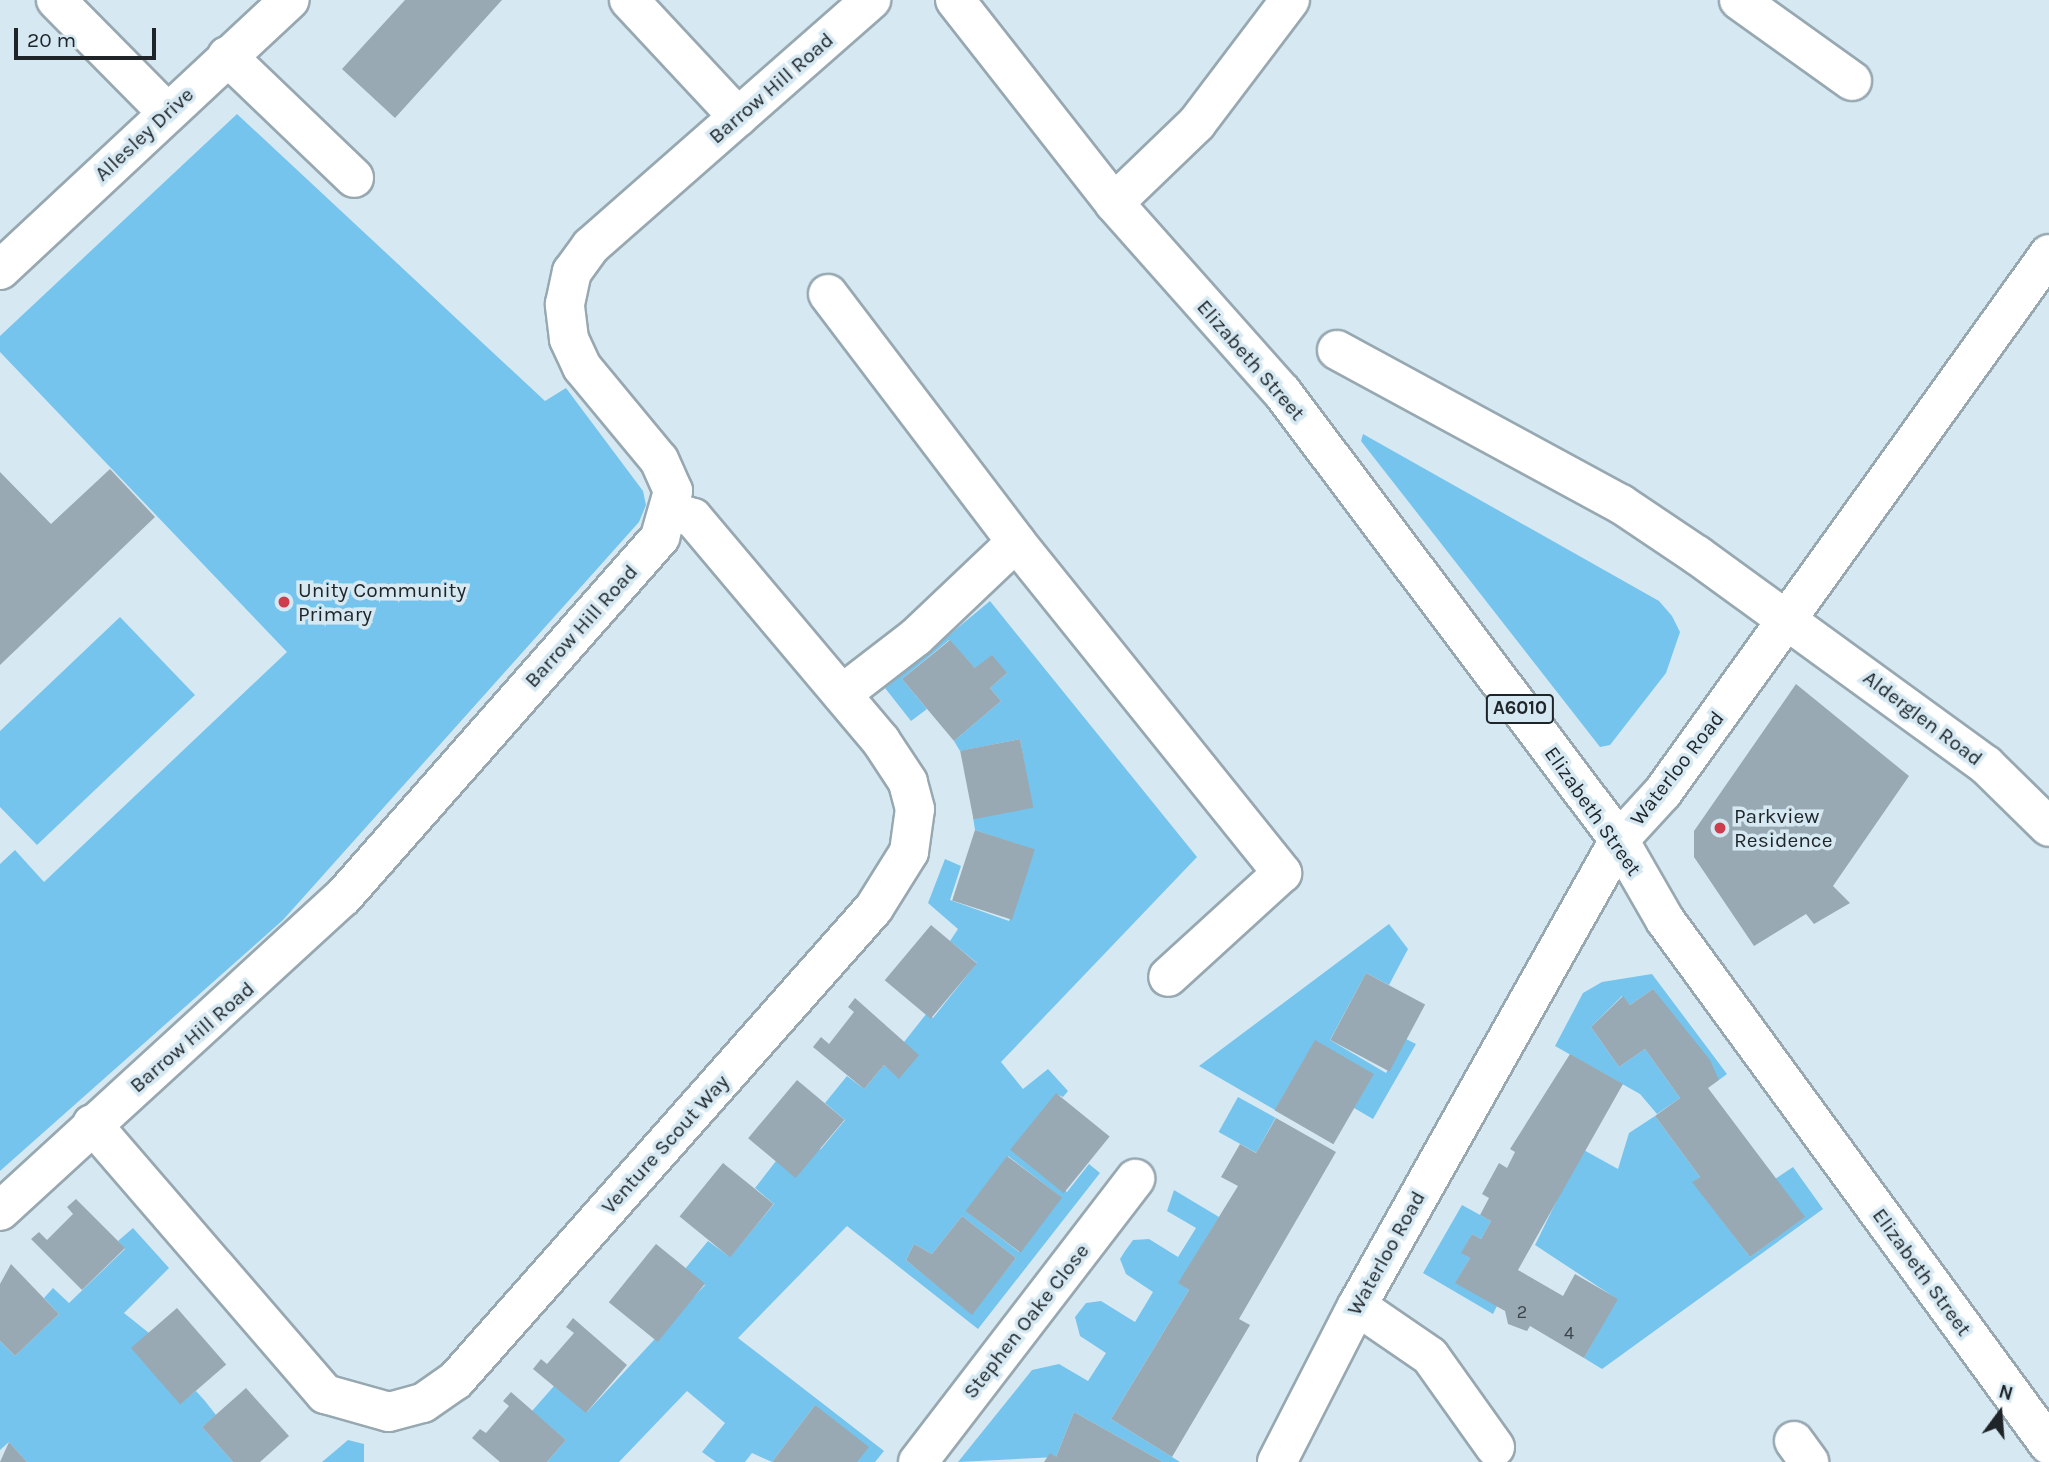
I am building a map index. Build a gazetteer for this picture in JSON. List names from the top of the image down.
{
  "streets": {
    "main road": [
      "Barrow Hill Road",
      "Allesley Drive",
      "Elizabeth Street",
      "A6010",
      "Alderglen Road",
      "Waterloo Road",
      "Venture Scout Way",
      "Stephen Oake Close"
    ]
  },
  "crossings": [
    ["Barrow Hill Road", "Venture Scout Way"],
    ["Elizabeth Street", "Waterloo Road"],
    ["Alderglen Road", "Waterloo Road"]
  ],
  "places": ["Unity Community Primary", "Parkview Residence"],
  "house_numbers": ["2", "4"],
  "scale_bar": "20 m",
  "north": "top"
}
